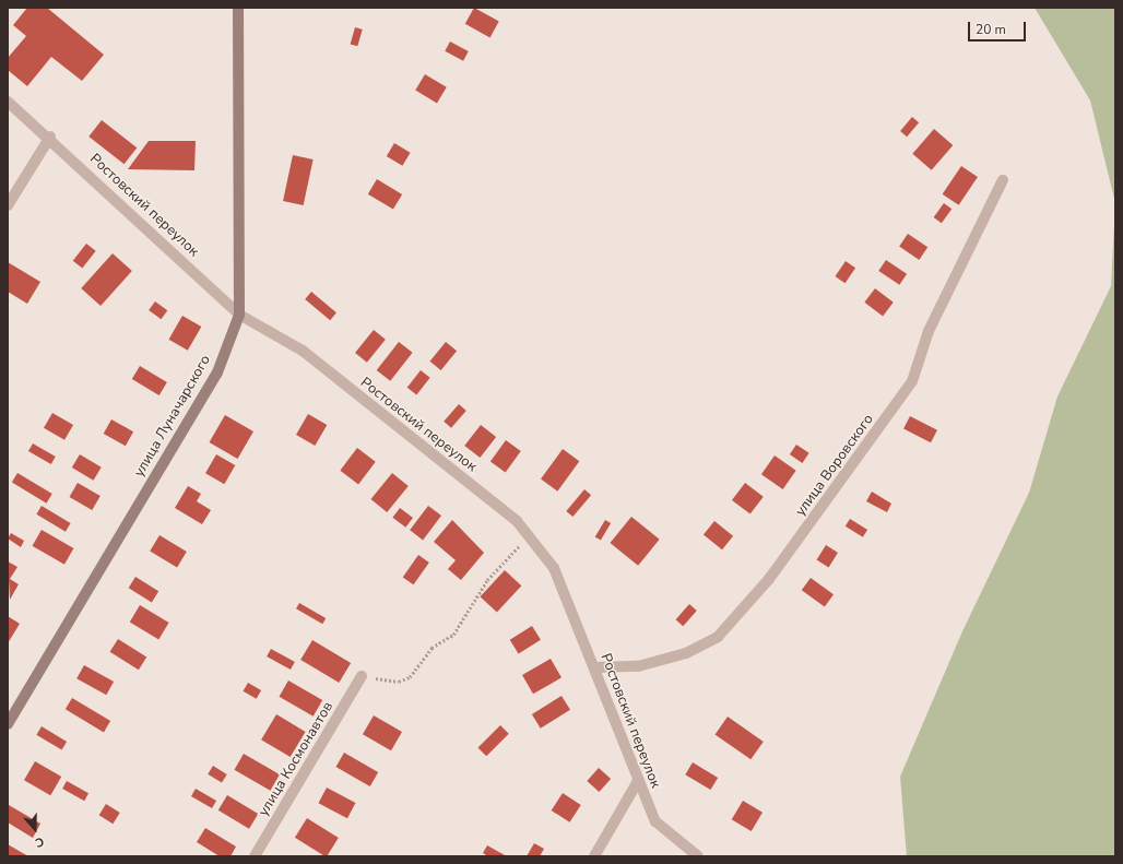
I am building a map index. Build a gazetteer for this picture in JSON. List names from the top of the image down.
{
  "streets": {
    "street": [
      "Ростовский переулок",
      "улица Луначарского",
      "улица Воровского",
      "улица Космонавтов"
    ]
  },
  "crossings": [
    ["Ростовский переулок", "улица Луначарского"],
    ["Ростовский переулок", "улица Воровского"]
  ],
  "scale_bar": "20 m",
  "north": "bottom"
}
